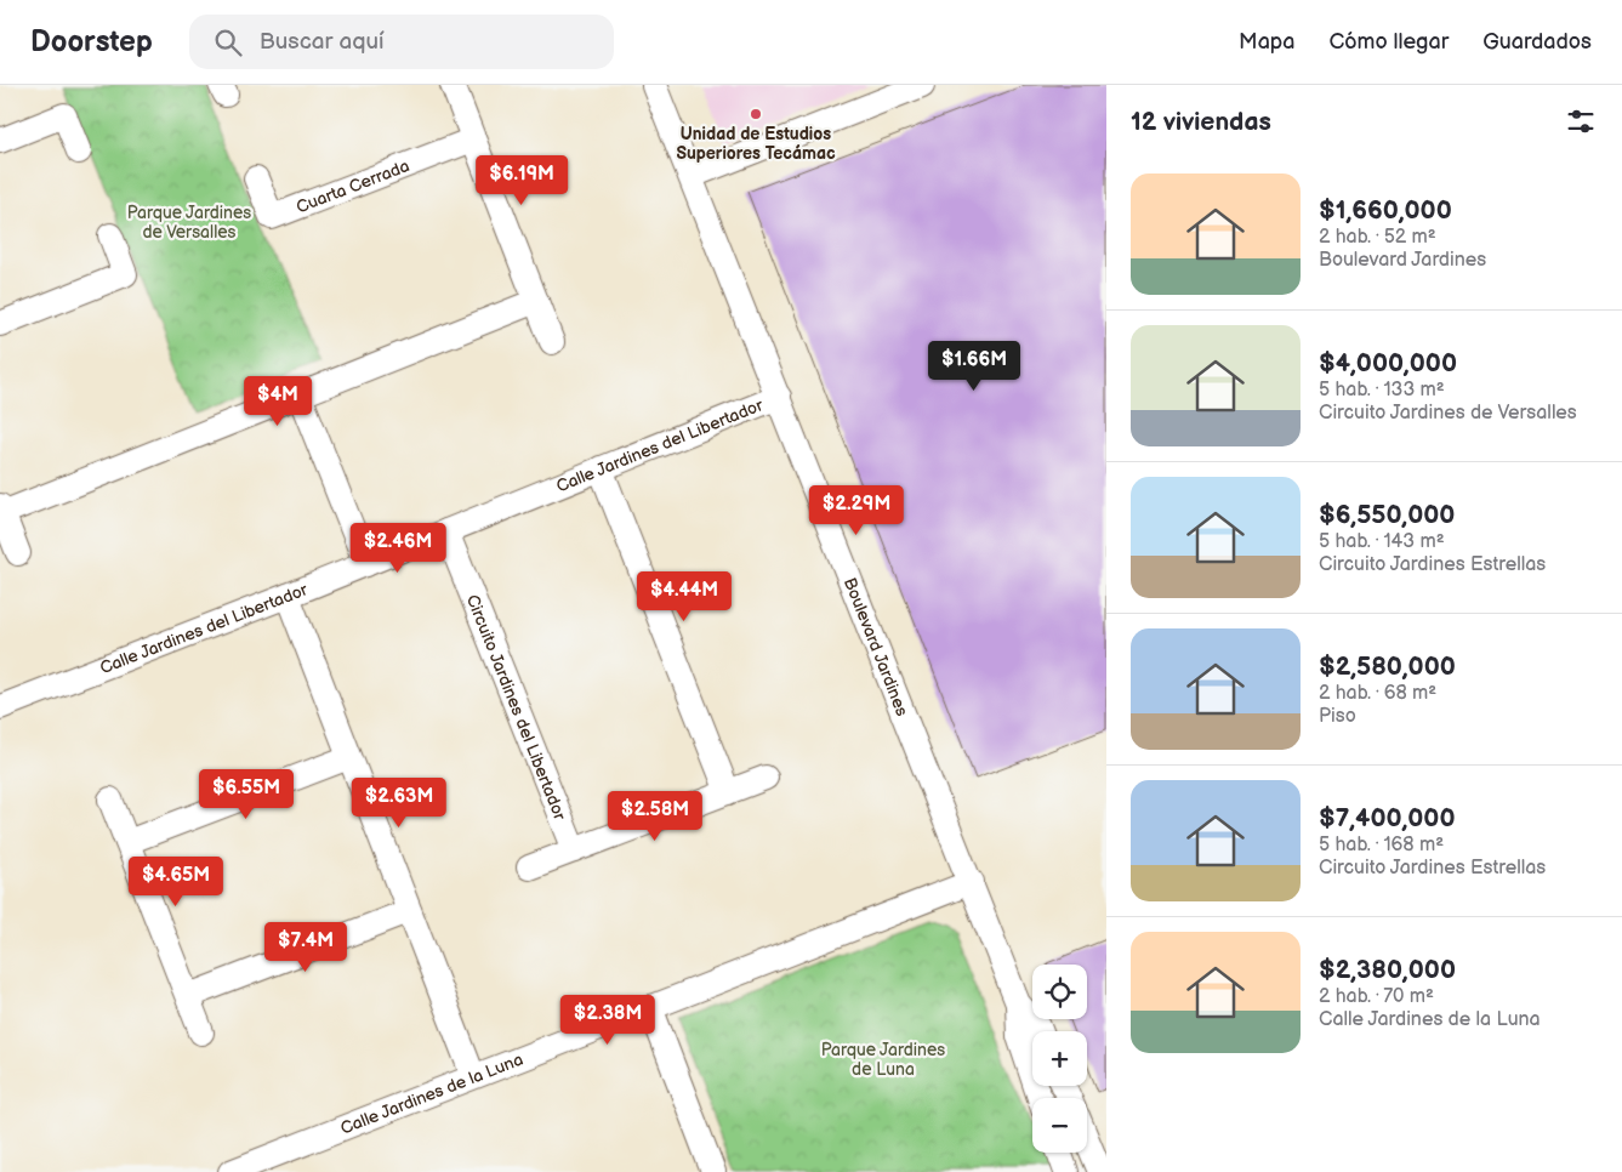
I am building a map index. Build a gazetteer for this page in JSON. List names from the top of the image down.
{
  "streets": {
    "street": [
      "Cuarta Cerrada",
      "Calle Jardines del Libertador",
      "Boulevard Jardines",
      "Circuito Jardines del Libertador",
      "Calle Jardines de la Luna"
    ]
  },
  "crossings": [
    ["Calle Jardines del Libertador", "Boulevard Jardines"],
    ["Calle Jardines del Libertador", "Circuito Jardines del Libertador"],
    ["Boulevard Jardines", "Calle Jardines de la Luna"]
  ],
  "parks": ["Parque Jardines de Versalles", "Parque Jardines de Luna"],
  "places": ["Unidad de Estudios Superiores Tecámac"],
  "page": {
    "header": "Doorstep",
    "search": "Buscar aquí",
    "nav": ["Mapa", "Cómo llegar", "Guardados"],
    "heading": "12 viviendas",
    "price": [
      "$6.19M",
      "$1.66M",
      "$4M",
      "$2.29M",
      "$2.46M",
      "$4.44M",
      "$6.55M",
      "$2.63M",
      "$2.58M",
      "$4.65M",
      "$7.4M",
      "$2.38M"
    ],
    "list": [
      {
        "name": "$1,660,000",
        "note": "2 hab. · 52 m² · Boulevard Jardines"
      },
      {
        "name": "$4,000,000",
        "note": "5 hab. · 133 m² · Circuito Jardines de Versalles"
      },
      {
        "name": "$6,550,000",
        "note": "5 hab. · 143 m² · Circuito Jardines Estrellas"
      },
      {
        "name": "$2,580,000",
        "note": "2 hab. · 68 m² · Piso"
      },
      {
        "name": "$7,400,000",
        "note": "5 hab. · 168 m² · Circuito Jardines Estrellas"
      },
      {
        "name": "$2,380,000",
        "note": "2 hab. · 70 m² · Calle Jardines de la Luna"
      }
    ],
    "map_buttons": ["+", "−"]
  }
}
